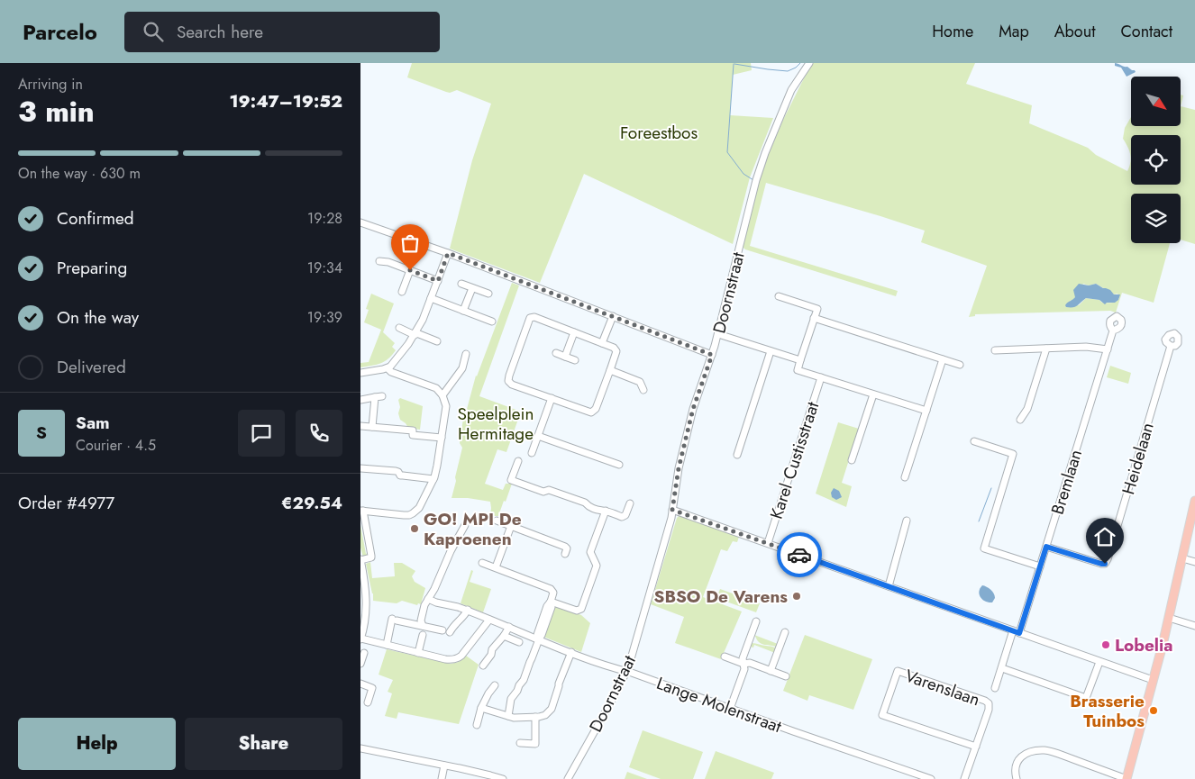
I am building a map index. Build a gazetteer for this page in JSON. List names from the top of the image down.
{
  "streets": {
    "street": [
      "Doornstraat",
      "Heidelaan",
      "Karel Custisstraat",
      "Bremlaan",
      "Varenslaan",
      "Lange Molenstraat"
    ]
  },
  "crossings": [
    ["Doornstraat", "Lange Molenstraat"],
    ["Heidelaan", "Bremlaan"]
  ],
  "parks": ["Foreestbos", "Speelplein Hermitage"],
  "places": [
    "GO! MPI De Kaproenen",
    "SBSO De Varens",
    "Lobelia",
    "Brasserie Tuinbos"
  ],
  "north": "bottom right",
  "page": {
    "header": "Parcelo",
    "search": "Search here",
    "nav": [
      "Home",
      "Map",
      "About",
      "Contact"
    ],
    "heading": ["3 min", "Arriving in", "19:47–19:52"],
    "panel": [
      "Sam",
      "Courier · 4.5",
      "Order #4977",
      "€29.54"
    ],
    "bar": "On the way · 630 m",
    "list": [
      ["Confirmed", "19:28"],
      ["Preparing", "19:34"],
      ["On the way", "19:39"],
      "Delivered"
    ],
    "round": "S",
    "buttons": ["Help", "Share"]
  }
}
